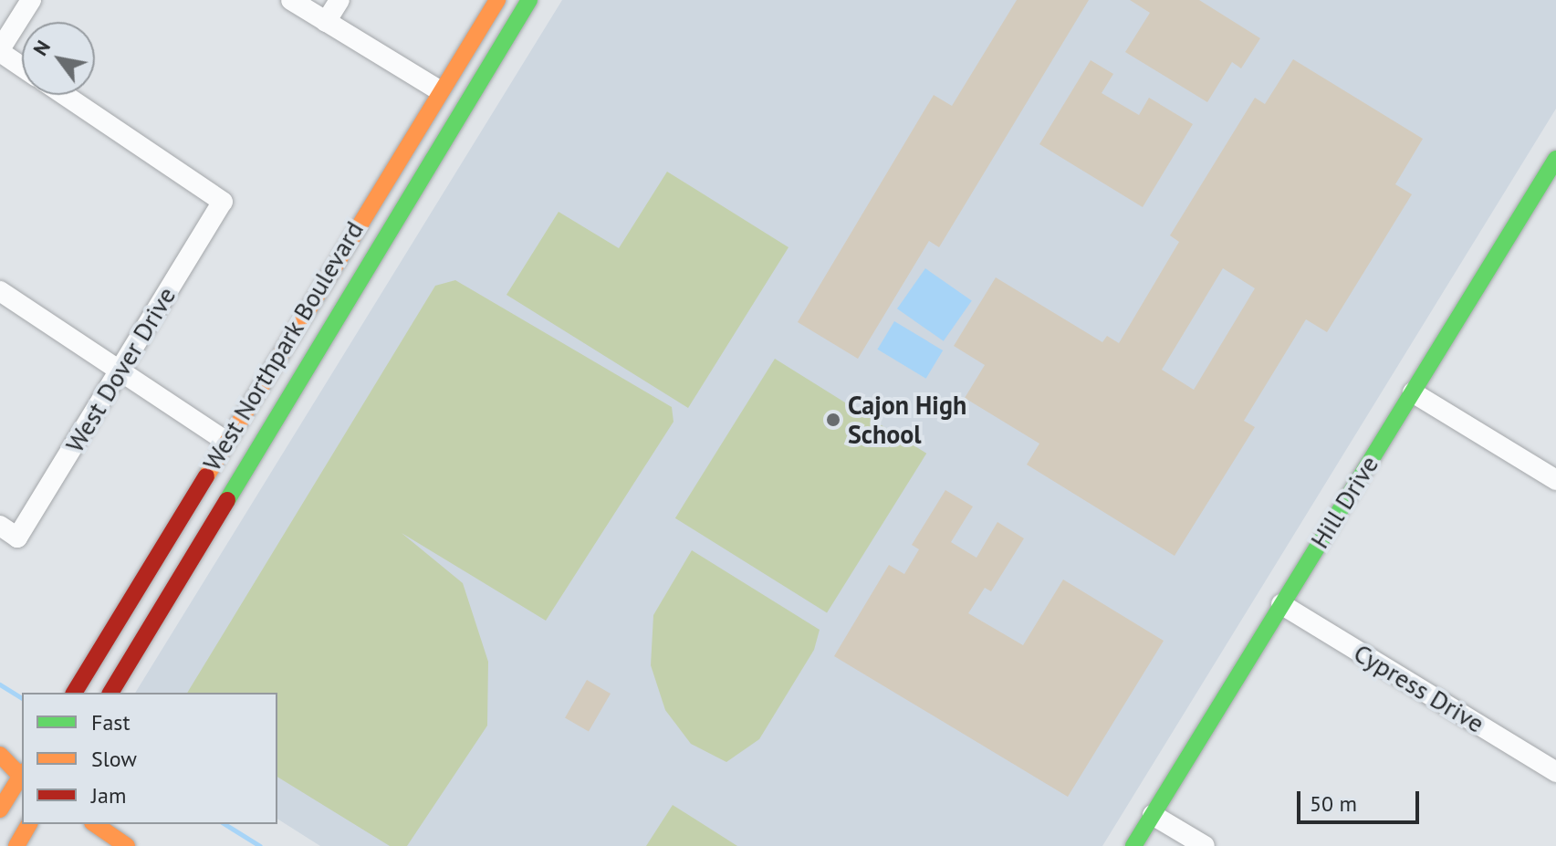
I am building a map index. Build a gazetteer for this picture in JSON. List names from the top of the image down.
{
  "streets": {
    "main road": ["West Northpark Boulevard", "Hill Drive"],
    "street": ["West Dover Drive", "Cypress Drive"]
  },
  "crossings": [
    ["Hill Drive", "Cypress Drive"]
  ],
  "places": ["Cajon High School"],
  "legend": ["Fast", "Slow", "Jam"],
  "scale_bar": "50 m",
  "north": "top left"
}
